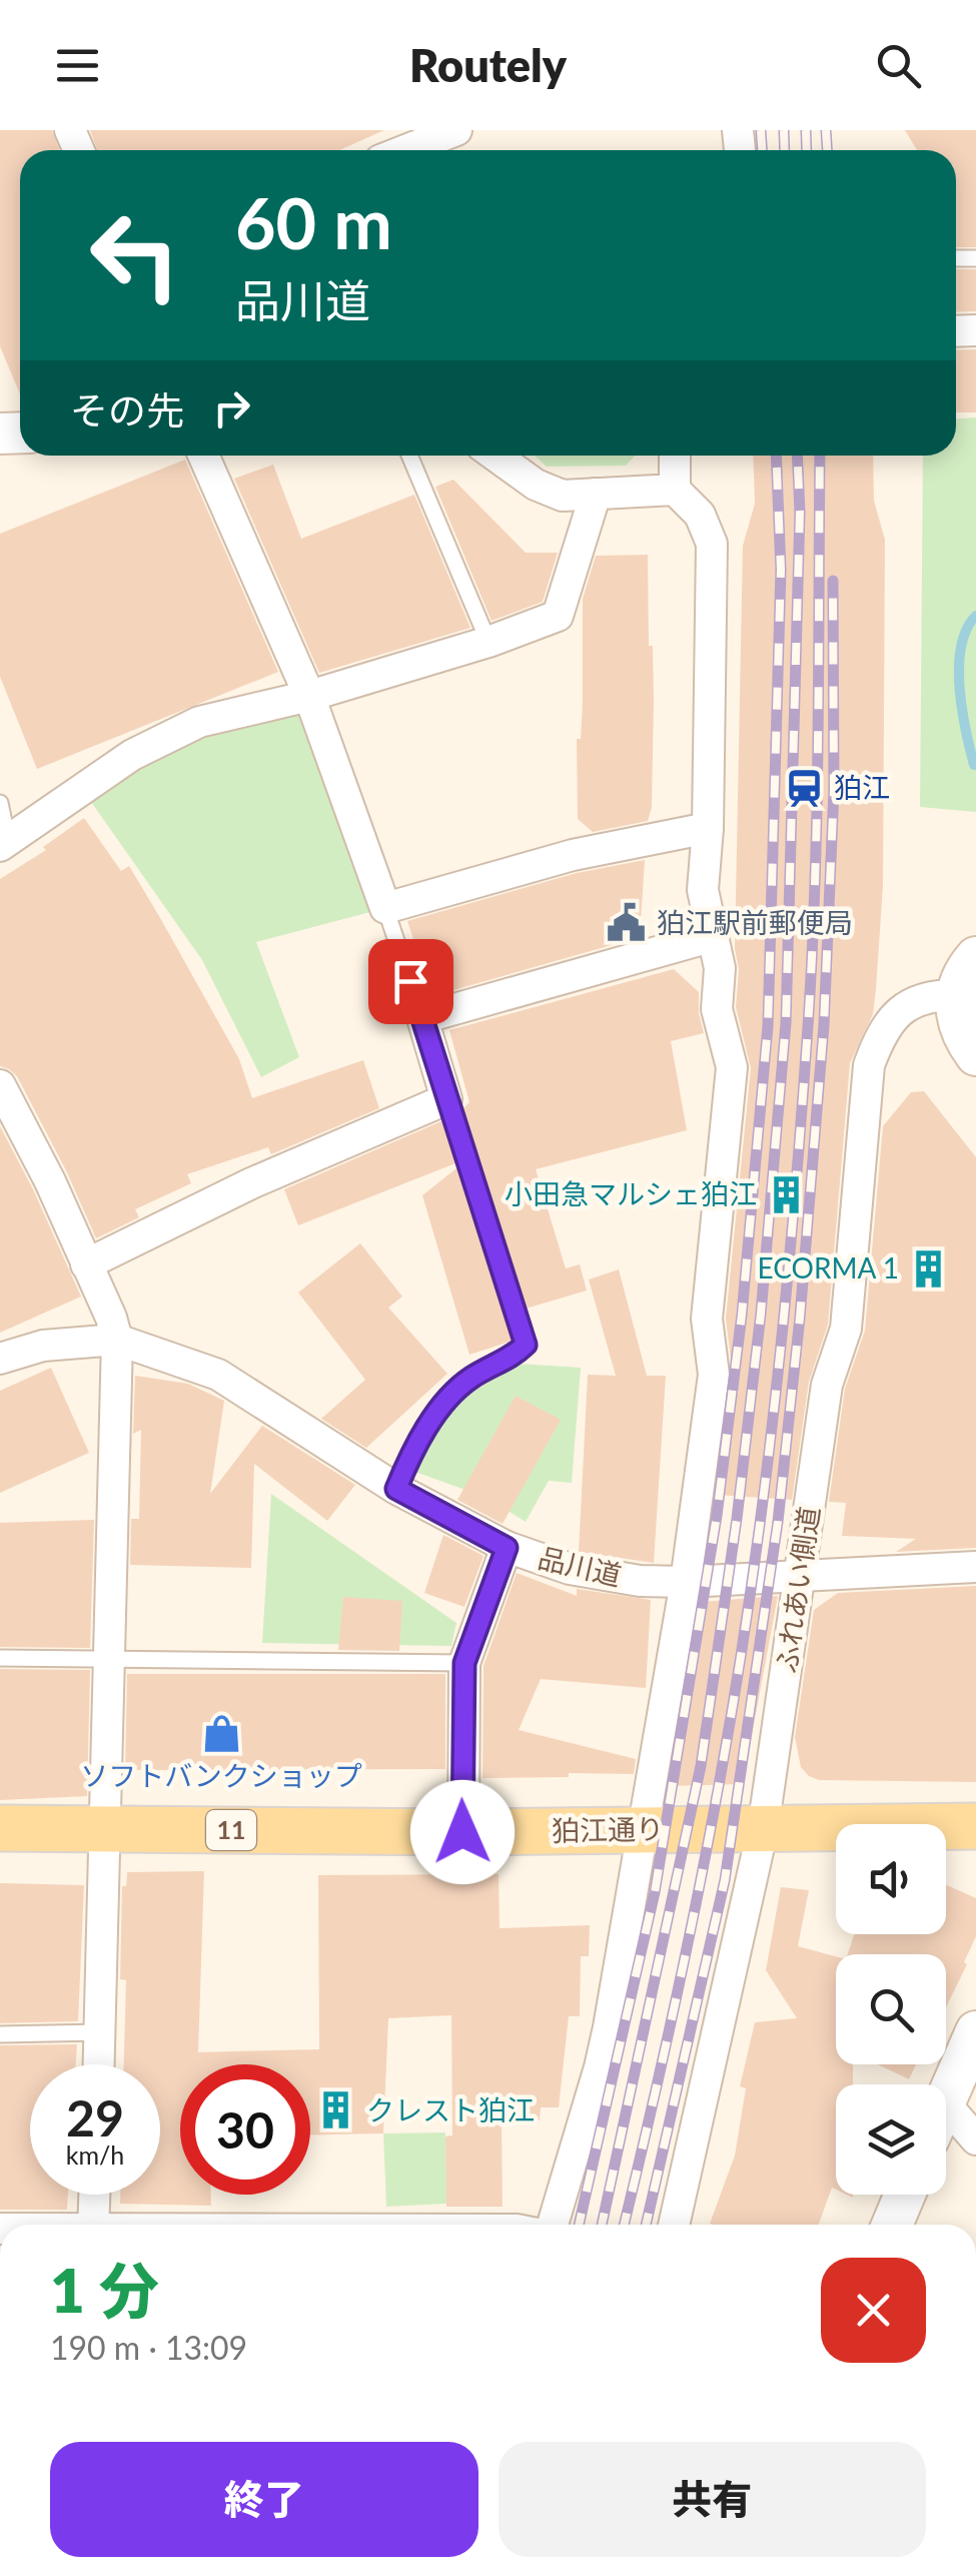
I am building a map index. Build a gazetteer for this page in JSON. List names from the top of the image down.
{
  "streets": {
    "main road": ["11", "狛江通り"],
    "street": ["品川道", "ふれあい側道"]
  },
  "crossings": [
    ["品川道", "ふれあい側道"],
    ["ふれあい側道", "狛江通り"]
  ],
  "places": {
    "station": ["狛江"],
    "public building": ["狛江駅前郵便局"],
    "building": ["小田急マルシェ狛江", "ECORMA 1", "クレスト狛江"],
    "shop": ["ソフトバンクショップ"]
  },
  "page": {
    "header": "Routely",
    "turn": ["60 m", "品川道"],
    "then": "その先",
    "speed": "29 km/h",
    "limit": "30",
    "heading": ["1 分", "190 m · 13:09"],
    "buttons": ["終了", "共有"]
  }
}
